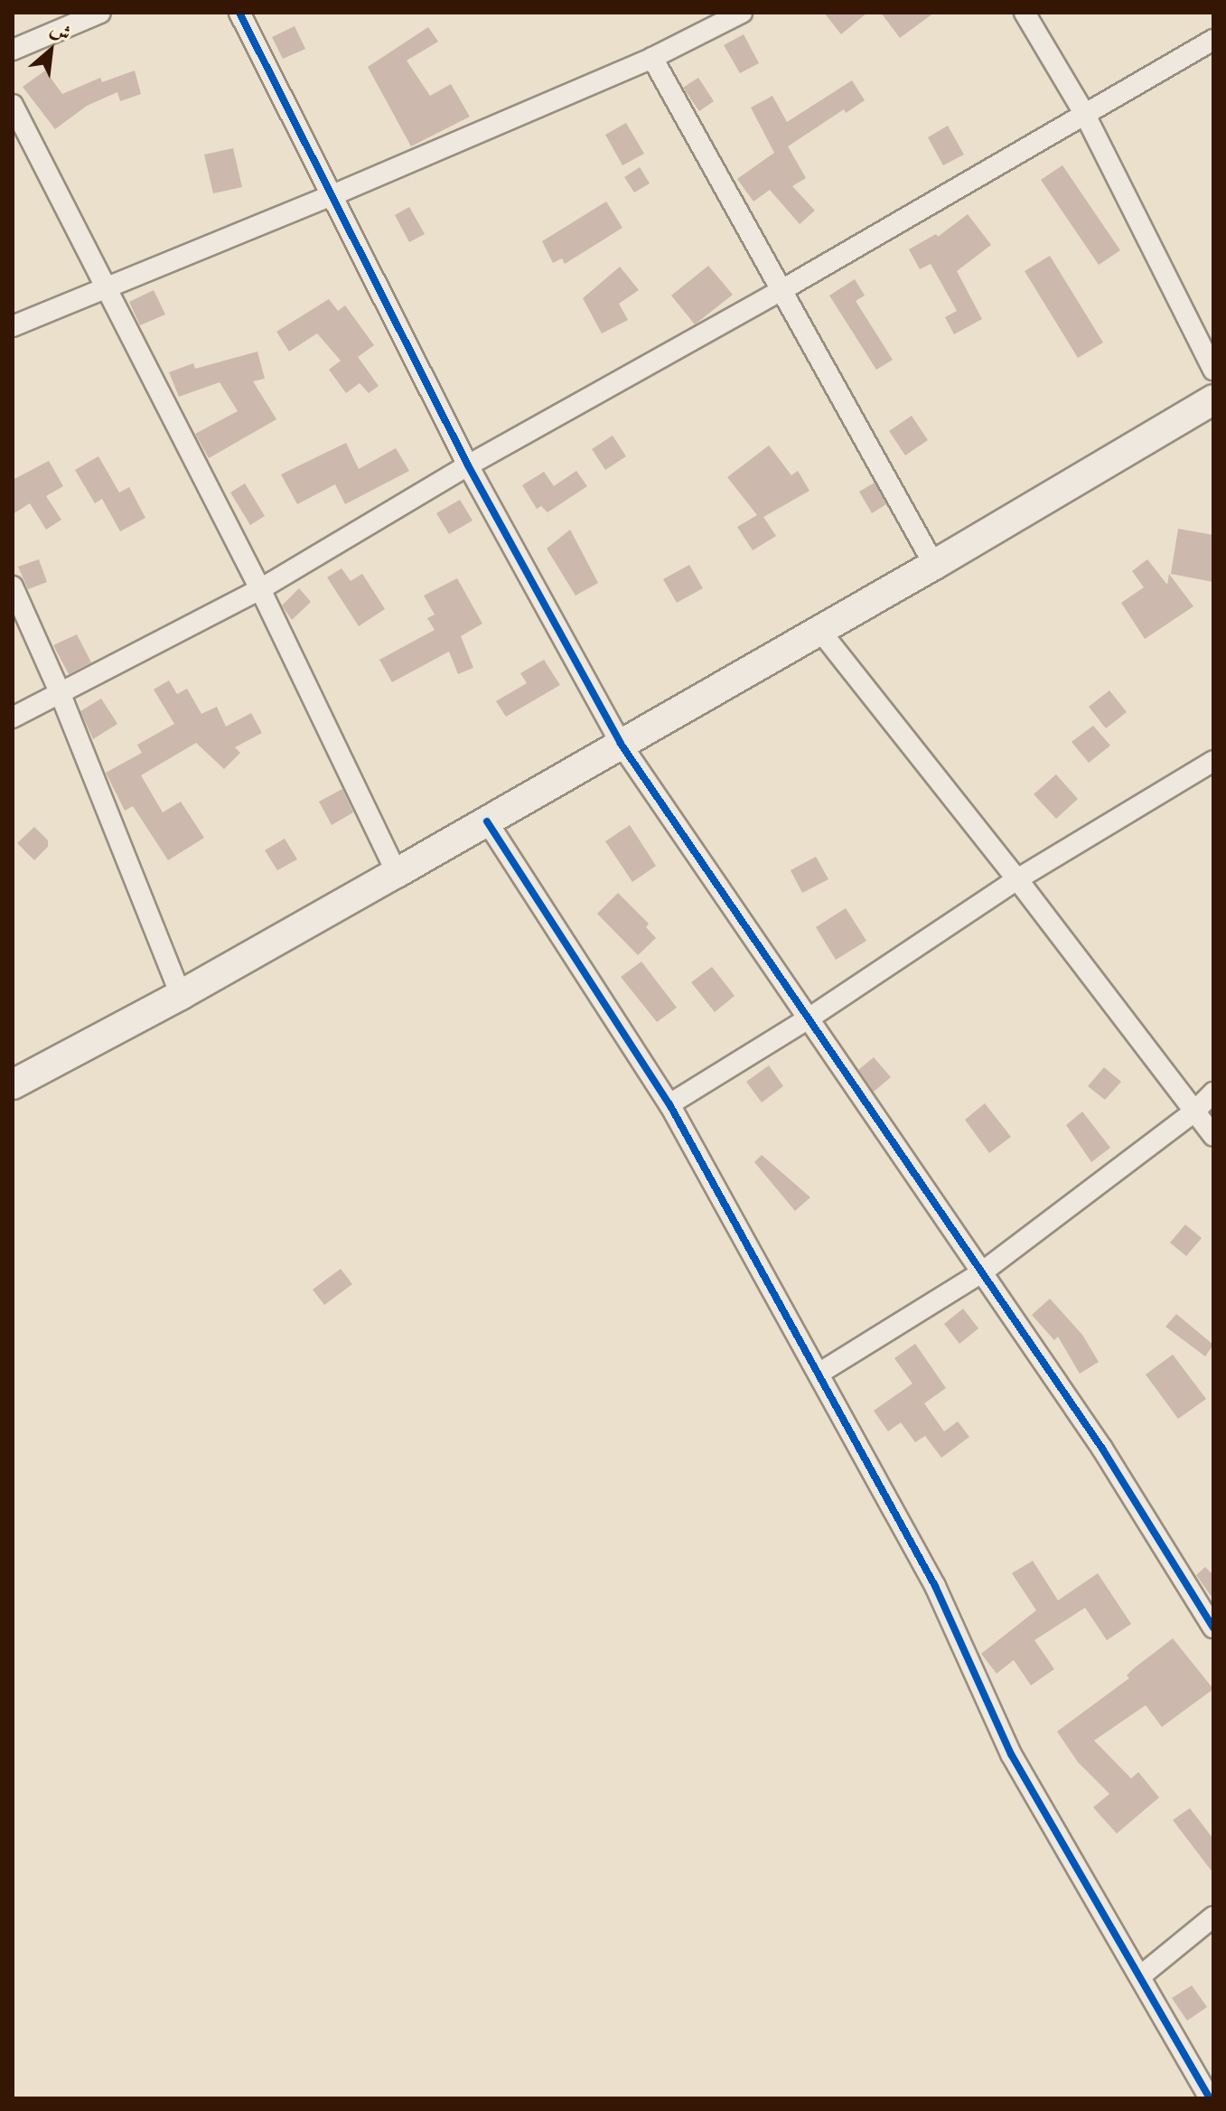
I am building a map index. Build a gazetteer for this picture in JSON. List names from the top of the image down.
{
  "north": "top right"
}
